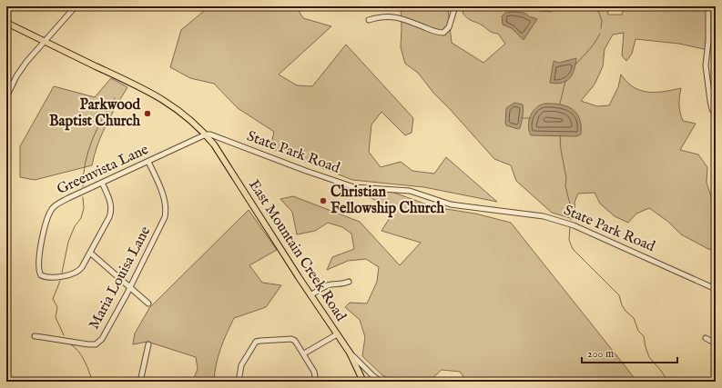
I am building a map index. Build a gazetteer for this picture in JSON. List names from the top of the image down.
{
  "streets": {
    "main road": ["State Park Road", "East Mountain Creek Road"],
    "street": ["Greenvista Lane", "Maria Louisa Lane"]
  },
  "crossings": [
    ["State Park Road", "Greenvista Lane"],
    ["State Park Road", "East Mountain Creek Road"],
    ["Greenvista Lane", "East Mountain Creek Road"],
    ["Greenvista Lane", "Maria Louisa Lane"]
  ],
  "places": ["Parkwood Baptist Church", "Christian Fellowship Church"],
  "scale_bar": "200 m"
}
